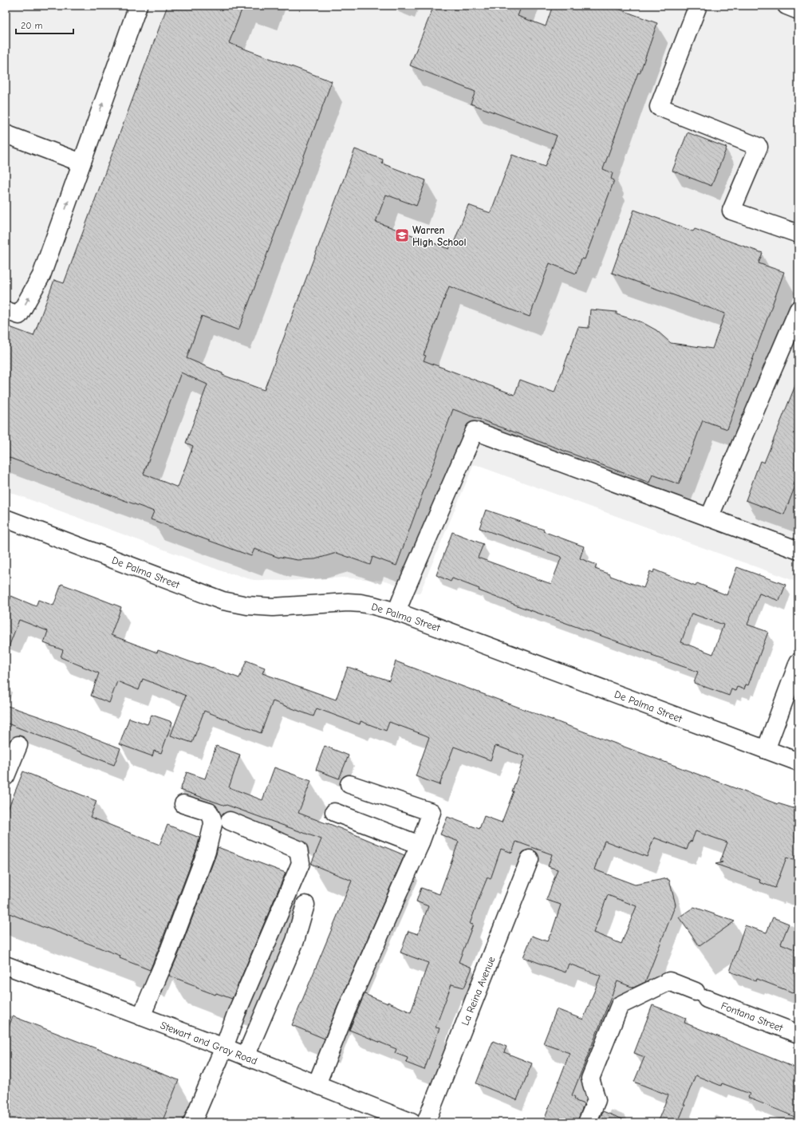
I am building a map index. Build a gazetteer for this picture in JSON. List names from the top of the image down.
{
  "streets": {
    "street": [
      "De Palma Street",
      "La Reina Avenue",
      "Fontana Street",
      "Stewart and Gray Road"
    ]
  },
  "places": {
    "school or university": ["Warren High School"]
  },
  "scale_bar": "20 m"
}
